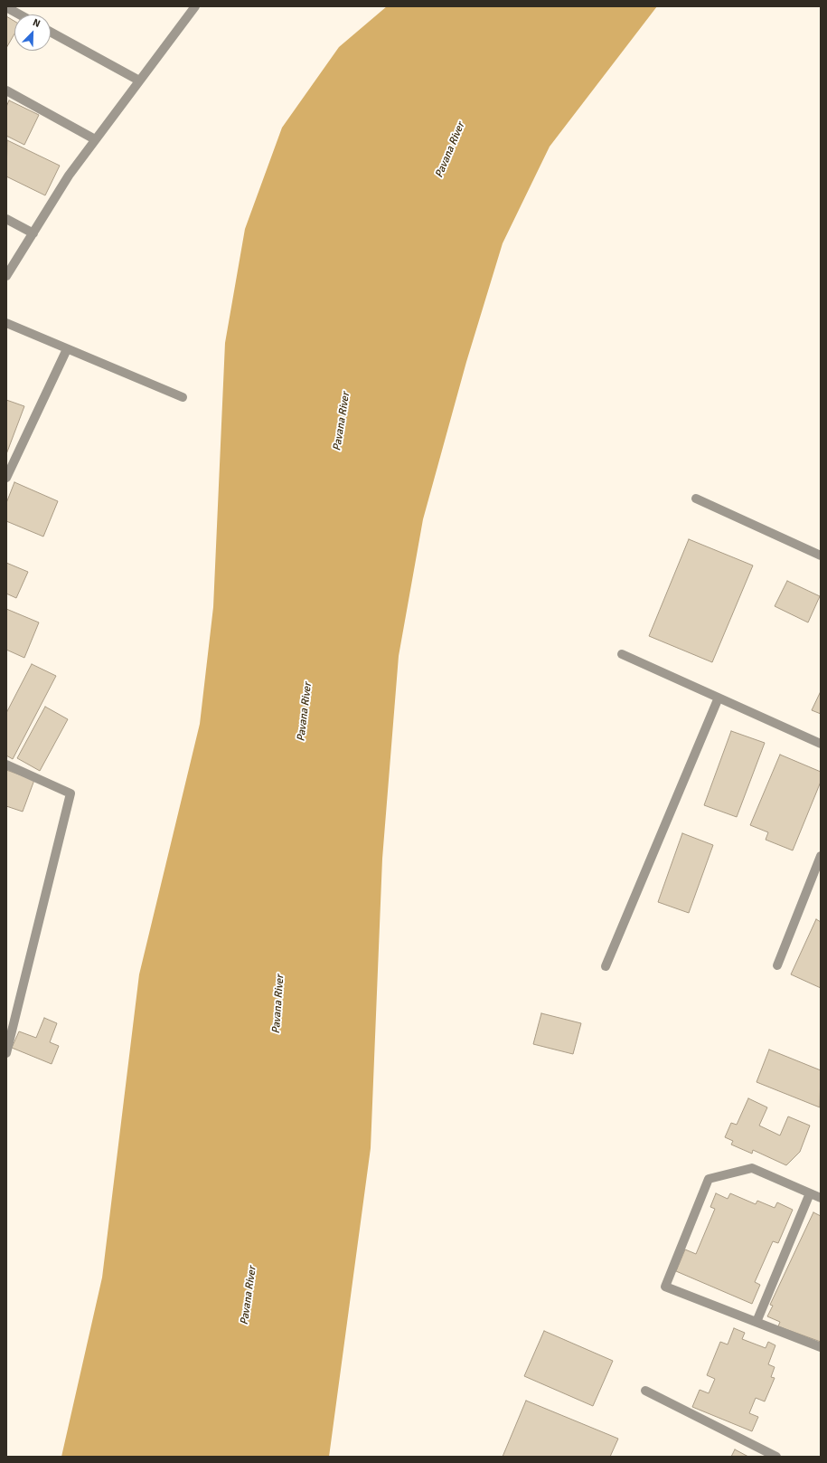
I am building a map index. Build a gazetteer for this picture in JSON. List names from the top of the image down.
{
  "water": ["Pavana River"],
  "north": "top right"
}
